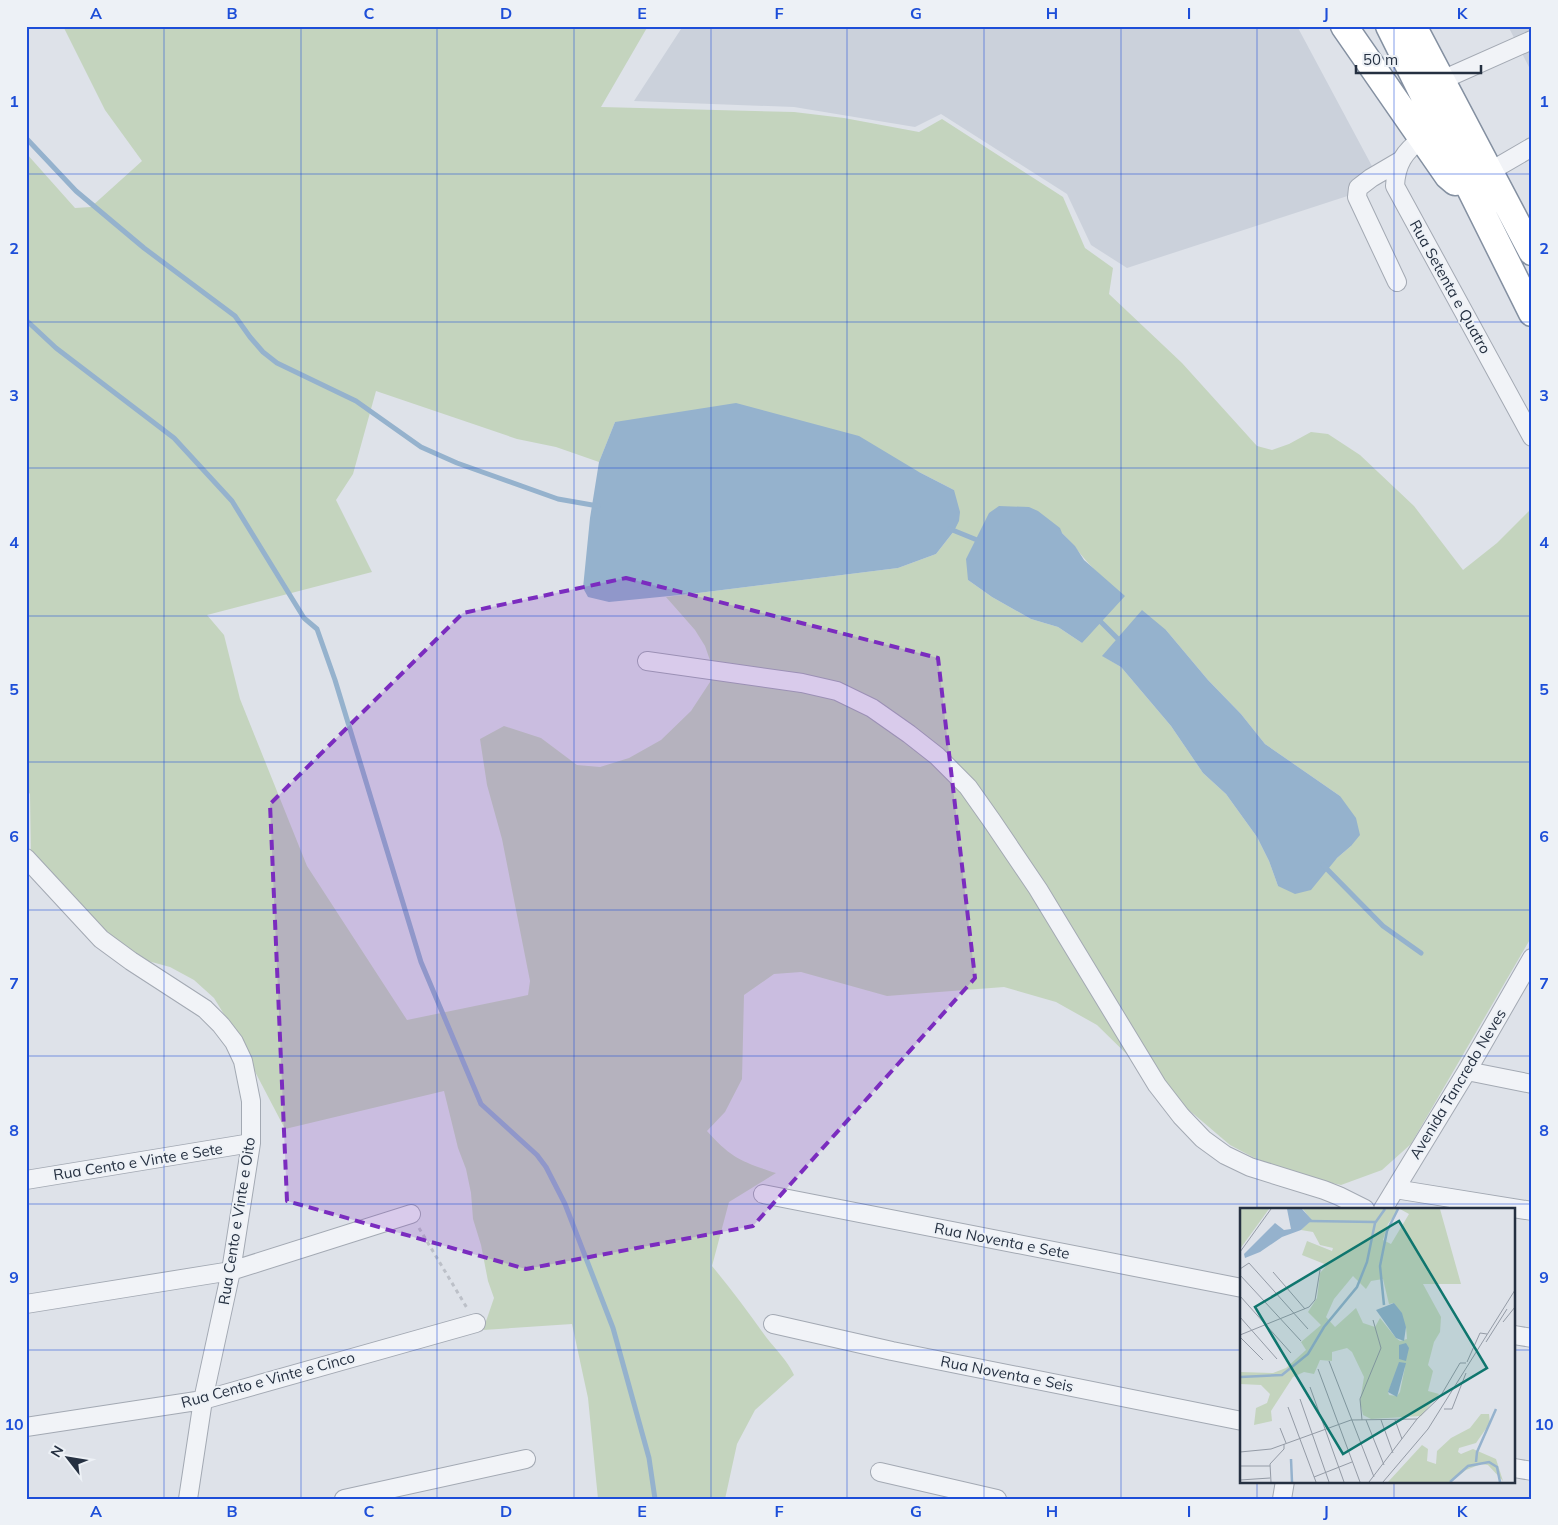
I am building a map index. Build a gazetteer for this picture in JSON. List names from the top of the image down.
{
  "streets": {
    "street": [
      "Rua Setenta e Quatro",
      "Avenida Tancredo Neves",
      "Rua Cento e Vinte e Sete",
      "Rua Cento e Vinte e Oito",
      "Rua Noventa e Sete",
      "Rua Noventa e Seis",
      "Rua Cento e Vinte e Cinco"
    ]
  },
  "crossings": [
    ["Rua Cento e Vinte e Sete", "Rua Cento e Vinte e Oito"],
    ["Rua Cento e Vinte e Oito", "Rua Cento e Vinte e Cinco"]
  ],
  "scale_bar": "50 m",
  "north": "top left",
  "grid": {
    "columns": [
      "A",
      "B",
      "C",
      "D",
      "E",
      "F",
      "G",
      "H",
      "I",
      "J",
      "K"
    ],
    "rows": [
      "1",
      "2",
      "3",
      "4",
      "5",
      "6",
      "7",
      "8",
      "9",
      "10"
    ]
  }
}
